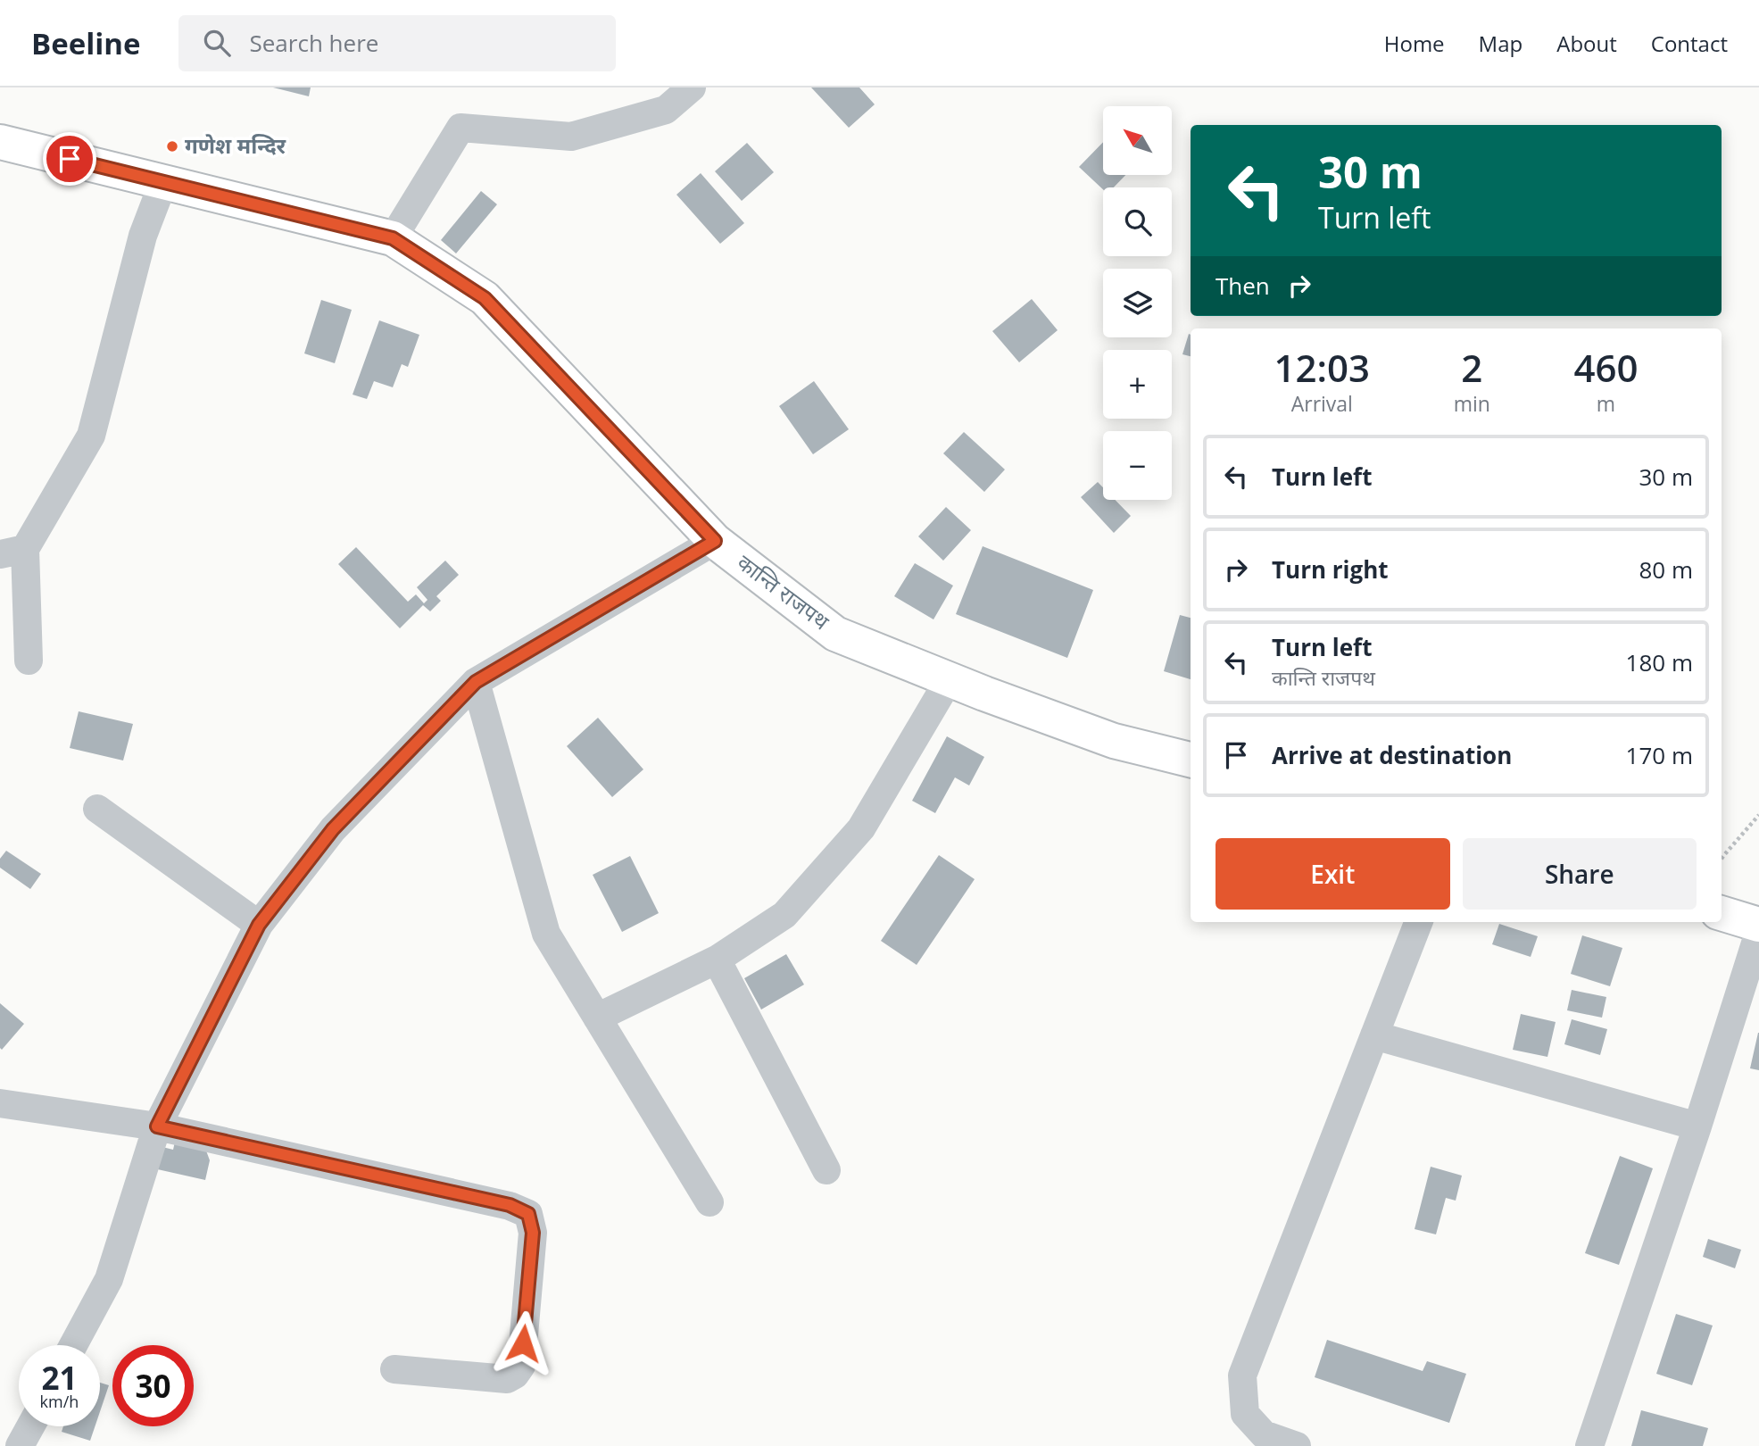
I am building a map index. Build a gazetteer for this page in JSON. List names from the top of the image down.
{
  "streets": {
    "main road": ["कान्ति राजपथ"]
  },
  "places": ["गणेश मन्दिर"],
  "north": "top left",
  "page": {
    "header": "Beeline",
    "search": "Search here",
    "nav": [
      "Home",
      "Map",
      "About",
      "Contact"
    ],
    "map_buttons": ["+", "−"],
    "turn": ["30 m", "Turn left"],
    "then": "Then",
    "eta": [
      "12:03",
      "Arrival",
      "2",
      "min",
      "460",
      "m"
    ],
    "list": [
      {
        "name": "Turn left",
        "value": "30 m"
      },
      {
        "name": "Turn right",
        "value": "80 m"
      },
      {
        "name": "Turn left",
        "note": "कान्ति राजपथ",
        "value": "180 m"
      },
      {
        "name": "Arrive at destination",
        "value": "170 m"
      }
    ],
    "buttons": ["Exit", "Share"],
    "speed": "21 km/h",
    "limit": "30"
  }
}
